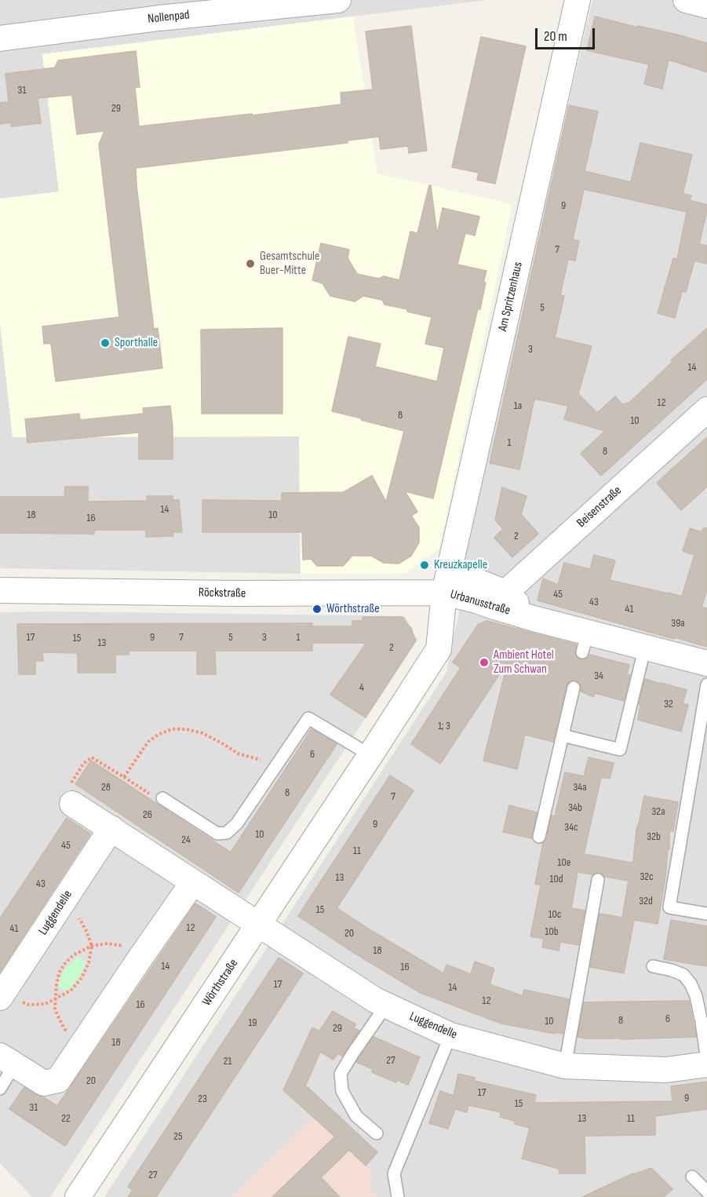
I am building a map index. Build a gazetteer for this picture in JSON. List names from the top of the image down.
{
  "streets": {
    "street": [
      "Nollenpad",
      "Am Spritzenhaus",
      "Beisenstraße",
      "Röckstraße",
      "Urbanusstraße",
      "Luggendelle",
      "Wörthstraße"
    ]
  },
  "crossings": [
    ["Am Spritzenhaus", "Röckstraße"],
    ["Am Spritzenhaus", "Urbanusstraße"],
    ["Am Spritzenhaus", "Wörthstraße"],
    ["Beisenstraße", "Urbanusstraße"],
    ["Röckstraße", "Urbanusstraße"],
    ["Röckstraße", "Wörthstraße"],
    ["Urbanusstraße", "Wörthstraße"],
    ["Luggendelle", "Wörthstraße"]
  ],
  "places": [
    "Gesamtschule Buer-Mitte",
    "Sporthalle",
    "Kreuzkapelle",
    "Wörthstraße",
    "Ambient Hotel Zum Schwan"
  ],
  "house_numbers": [
    "31",
    "29",
    "9",
    "7",
    "5",
    "3",
    "14",
    "12",
    "1a",
    "8",
    "10",
    "1",
    "8",
    "14",
    "18",
    "10",
    "16",
    "2",
    "45",
    "43",
    "41",
    "39a",
    "17",
    "9",
    "7",
    "5",
    "3",
    "1",
    "15",
    "13",
    "2",
    "34",
    "4",
    "32",
    "1; 3",
    "6",
    "28",
    "34a",
    "8",
    "7",
    "34b",
    "32a",
    "26",
    "9",
    "34c",
    "10",
    "32b",
    "24",
    "45",
    "11",
    "10e",
    "32c",
    "13",
    "10d",
    "43",
    "32d",
    "15",
    "10c",
    "12",
    "41",
    "10b",
    "20",
    "18",
    "14",
    "16",
    "17",
    "14",
    "12",
    "16",
    "6",
    "8",
    "10",
    "19",
    "29",
    "18",
    "27",
    "21",
    "20",
    "17",
    "9",
    "23",
    "15",
    "31",
    "22",
    "13",
    "11",
    "25",
    "27"
  ],
  "scale_bar": "20 m"
}
